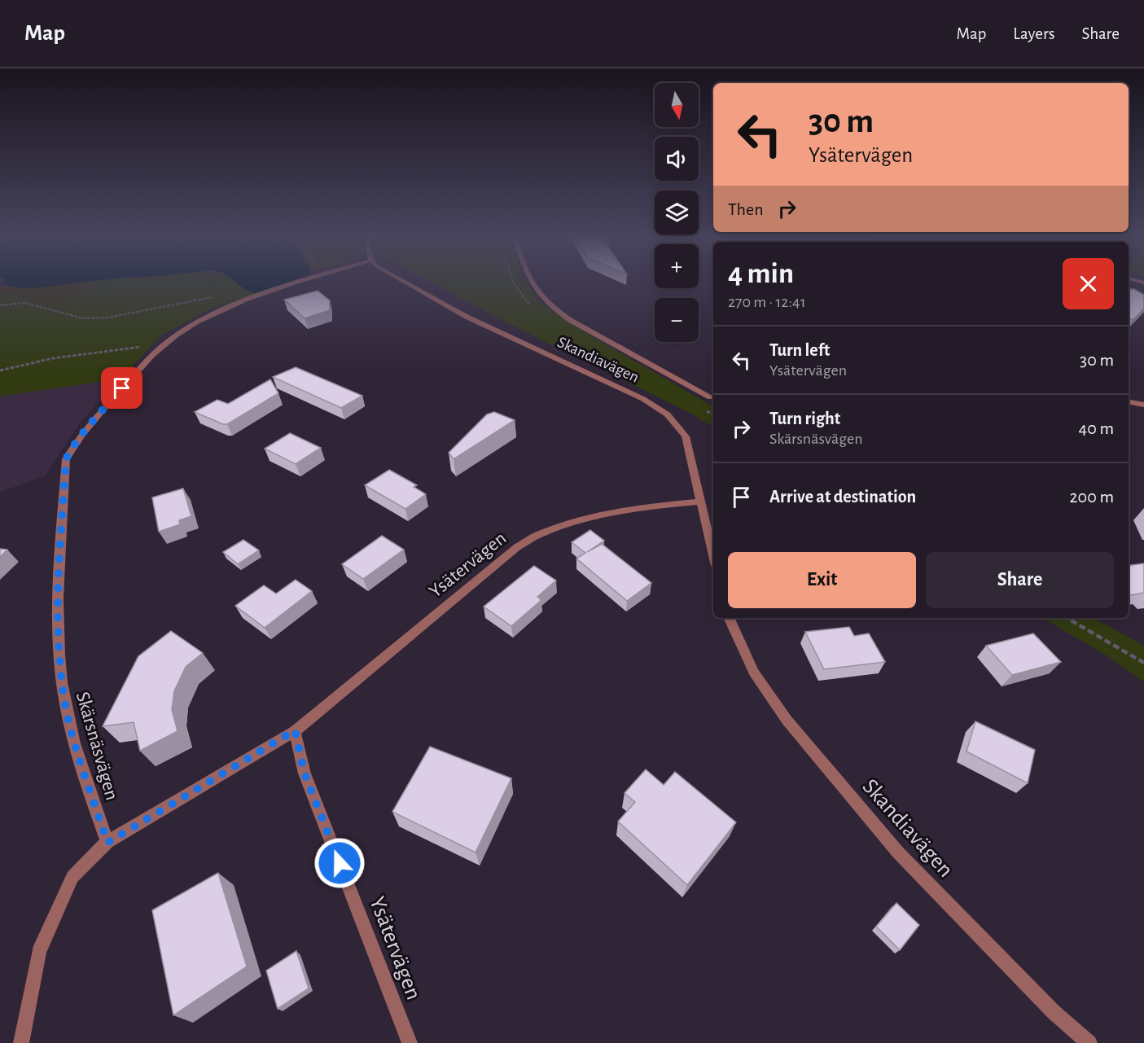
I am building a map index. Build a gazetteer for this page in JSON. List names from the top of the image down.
{
  "streets": {
    "street": ["Skandiavägen", "Ysätervägen", "Skärsnäsvägen"]
  },
  "crossings": [
    ["Skandiavägen", "Ysätervägen"],
    ["Ysätervägen", "Skärsnäsvägen"]
  ],
  "north": "bottom",
  "page": {
    "header": "Map",
    "nav": ["Map", "Layers", "Share"],
    "map_buttons": ["+", "−"],
    "turn": ["30 m", "Ysätervägen"],
    "then": "Then",
    "heading": ["4 min", "270 m · 12:41"],
    "list": [
      {
        "name": "Turn left",
        "note": "Ysätervägen",
        "value": "30 m"
      },
      {
        "name": "Turn right",
        "note": "Skärsnäsvägen",
        "value": "40 m"
      },
      {
        "name": "Arrive at destination",
        "value": "200 m"
      }
    ],
    "buttons": ["Exit", "Share"]
  }
}
